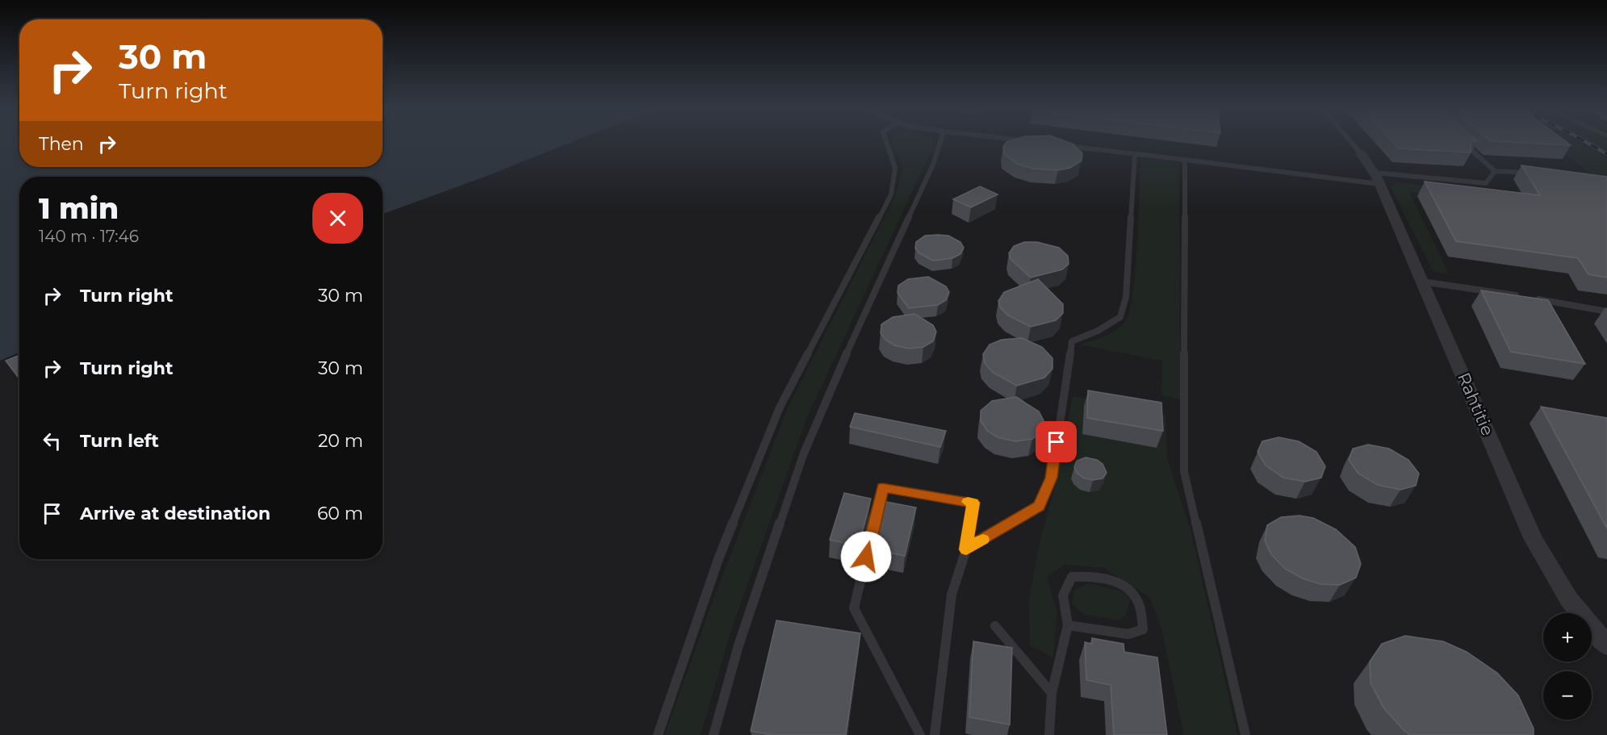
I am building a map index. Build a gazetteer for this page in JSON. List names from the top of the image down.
{
  "streets": {
    "street": ["Rahtitie"]
  },
  "page": {
    "turn": ["30 m", "Turn right"],
    "then": "Then",
    "heading": ["1 min", "140 m · 17:46"],
    "list": [
      {
        "name": "Turn right",
        "value": "30 m"
      },
      {
        "name": "Turn right",
        "value": "30 m"
      },
      {
        "name": "Turn left",
        "value": "20 m"
      },
      {
        "name": "Arrive at destination",
        "value": "60 m"
      }
    ],
    "map_buttons": ["+", "−"]
  }
}
